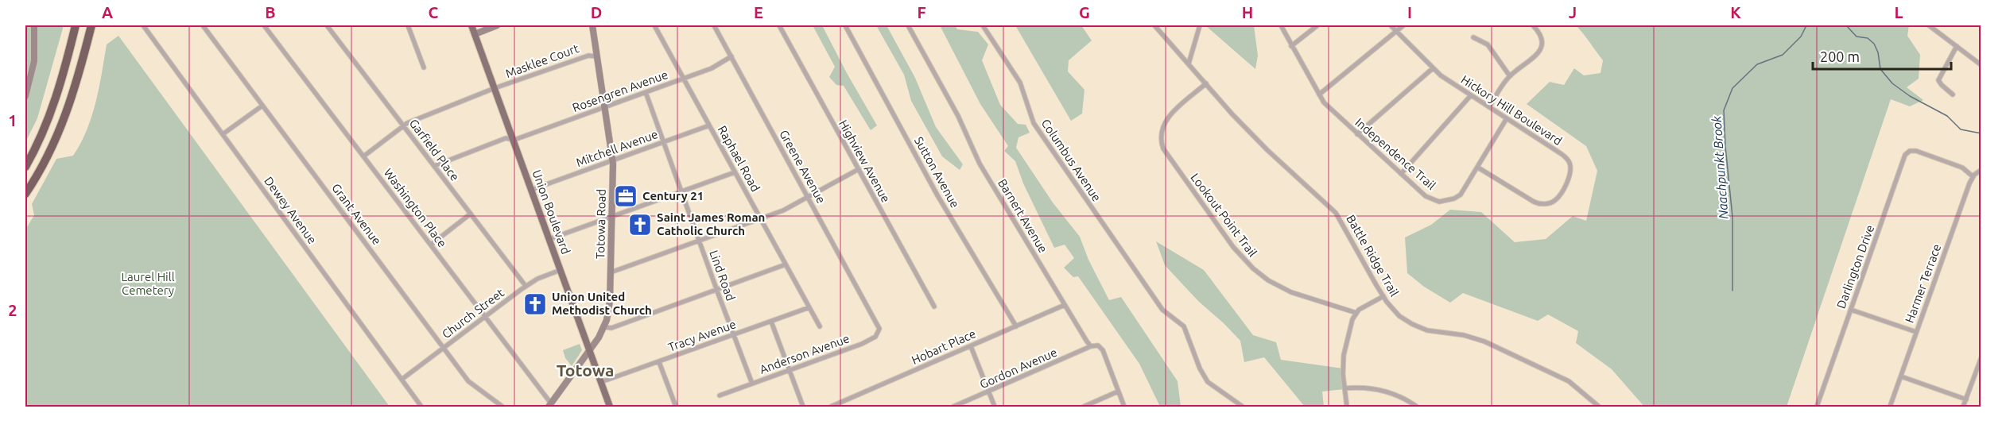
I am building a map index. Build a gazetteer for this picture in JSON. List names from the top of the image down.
{
  "streets": {
    "main road": ["Union Boulevard", "Totowa Road"],
    "street": [
      "Masklee Court",
      "Rosengren Avenue",
      "Hickory Hill Boulevard",
      "Mitchell Avenue",
      "Garfield Place",
      "Independence Trail",
      "Raphael Road",
      "Columbus Avenue",
      "Highview Avenue",
      "Greene Avenue",
      "Sutton Avenue",
      "Washington Place",
      "Dewey Avenue",
      "Grant Avenue",
      "Lookout Point Trail",
      "Barnert Avenue",
      "Battle Ridge Trail",
      "Darlington Drive",
      "Lind Road",
      "Harmer Terrace",
      "Church Street",
      "Tracy Avenue",
      "Hobart Place",
      "Anderson Avenue",
      "Gordon Avenue"
    ]
  },
  "crossings": [
    ["Masklee Court", "Garfield Place"],
    ["Masklee Court", "Washington Place"],
    ["Masklee Court", "Union Boulevard"],
    ["Masklee Court", "Totowa Road"],
    ["Rosengren Avenue", "Garfield Place"],
    ["Rosengren Avenue", "Raphael Road"],
    ["Rosengren Avenue", "Greene Avenue"],
    ["Rosengren Avenue", "Union Boulevard"],
    ["Rosengren Avenue", "Totowa Road"],
    ["Rosengren Avenue", "Lind Road"],
    ["Hickory Hill Boulevard", "Independence Trail"],
    ["Mitchell Avenue", "Raphael Road"],
    ["Mitchell Avenue", "Union Boulevard"],
    ["Mitchell Avenue", "Totowa Road"],
    ["Mitchell Avenue", "Lind Road"],
    ["Garfield Place", "Church Street"],
    ["Raphael Road", "Tracy Avenue"],
    ["Greene Avenue", "Anderson Avenue"],
    ["Sutton Avenue", "Hobart Place"],
    ["Washington Place", "Totowa Road"],
    ["Washington Place", "Church Street"],
    ["Dewey Avenue", "Church Street"],
    ["Union Boulevard", "Totowa Road"],
    ["Union Boulevard", "Church Street"],
    ["Union Boulevard", "Tracy Avenue"],
    ["Grant Avenue", "Church Street"],
    ["Lookout Point Trail", "Battle Ridge Trail"],
    ["Barnert Avenue", "Hobart Place"],
    ["Barnert Avenue", "Gordon Avenue"],
    ["Darlington Drive", "Harmer Terrace"],
    ["Lind Road", "Tracy Avenue"],
    ["Lind Road", "Anderson Avenue"]
  ],
  "districts": ["Totowa"],
  "water": ["Naachpunkt Brook"],
  "parks": ["Laurel Hill Cemetery"],
  "places": {
    "office": ["Century 21"],
    "church": ["Saint James Roman Catholic Church", "Union United Methodist Church"]
  },
  "scale_bar": "200 m",
  "grid": {
    "columns": [
      "A",
      "B",
      "C",
      "D",
      "E",
      "F",
      "G",
      "H",
      "I",
      "J",
      "K",
      "L"
    ],
    "rows": ["1", "2"]
  }
}
